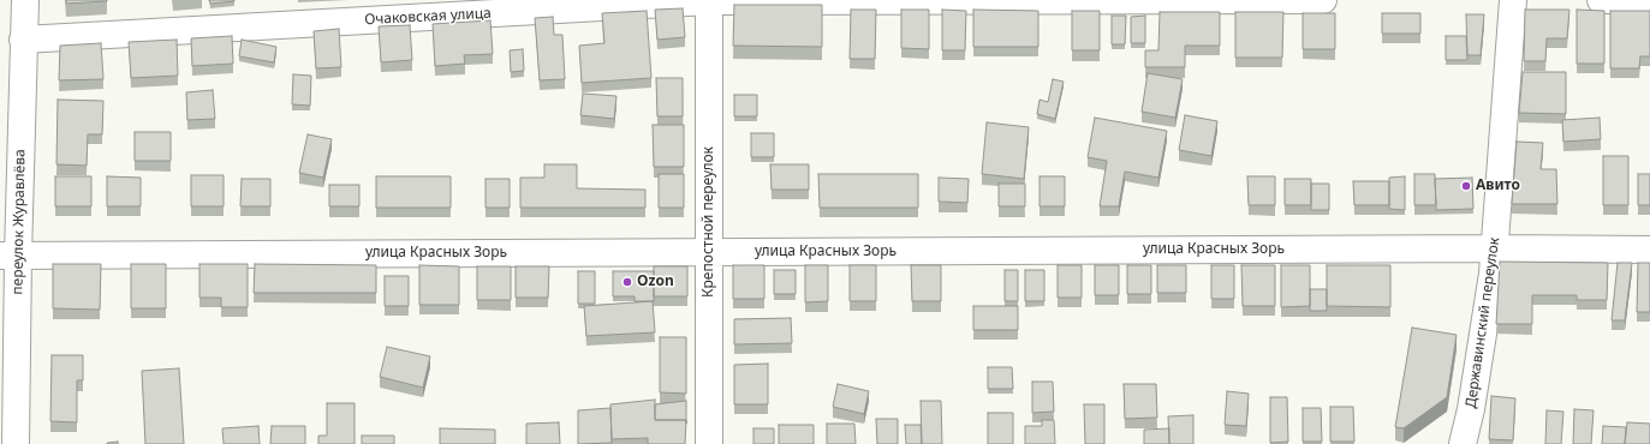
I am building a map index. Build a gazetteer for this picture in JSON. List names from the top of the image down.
{
  "streets": {
    "street": [
      "Очаковская улица",
      "переулок Журавлёва",
      "Крепостной переулок",
      "улица Красных Зорь",
      "Державинский переулок"
    ]
  },
  "crossings": [
    ["Очаковская улица", "переулок Журавлёва"],
    ["Очаковская улица", "Крепостной переулок"],
    ["переулок Журавлёва", "улица Красных Зорь"],
    ["Крепостной переулок", "улица Красных Зорь"],
    ["улица Красных Зорь", "Державинский переулок"]
  ],
  "places": ["Авито", "Ozon"]
}
